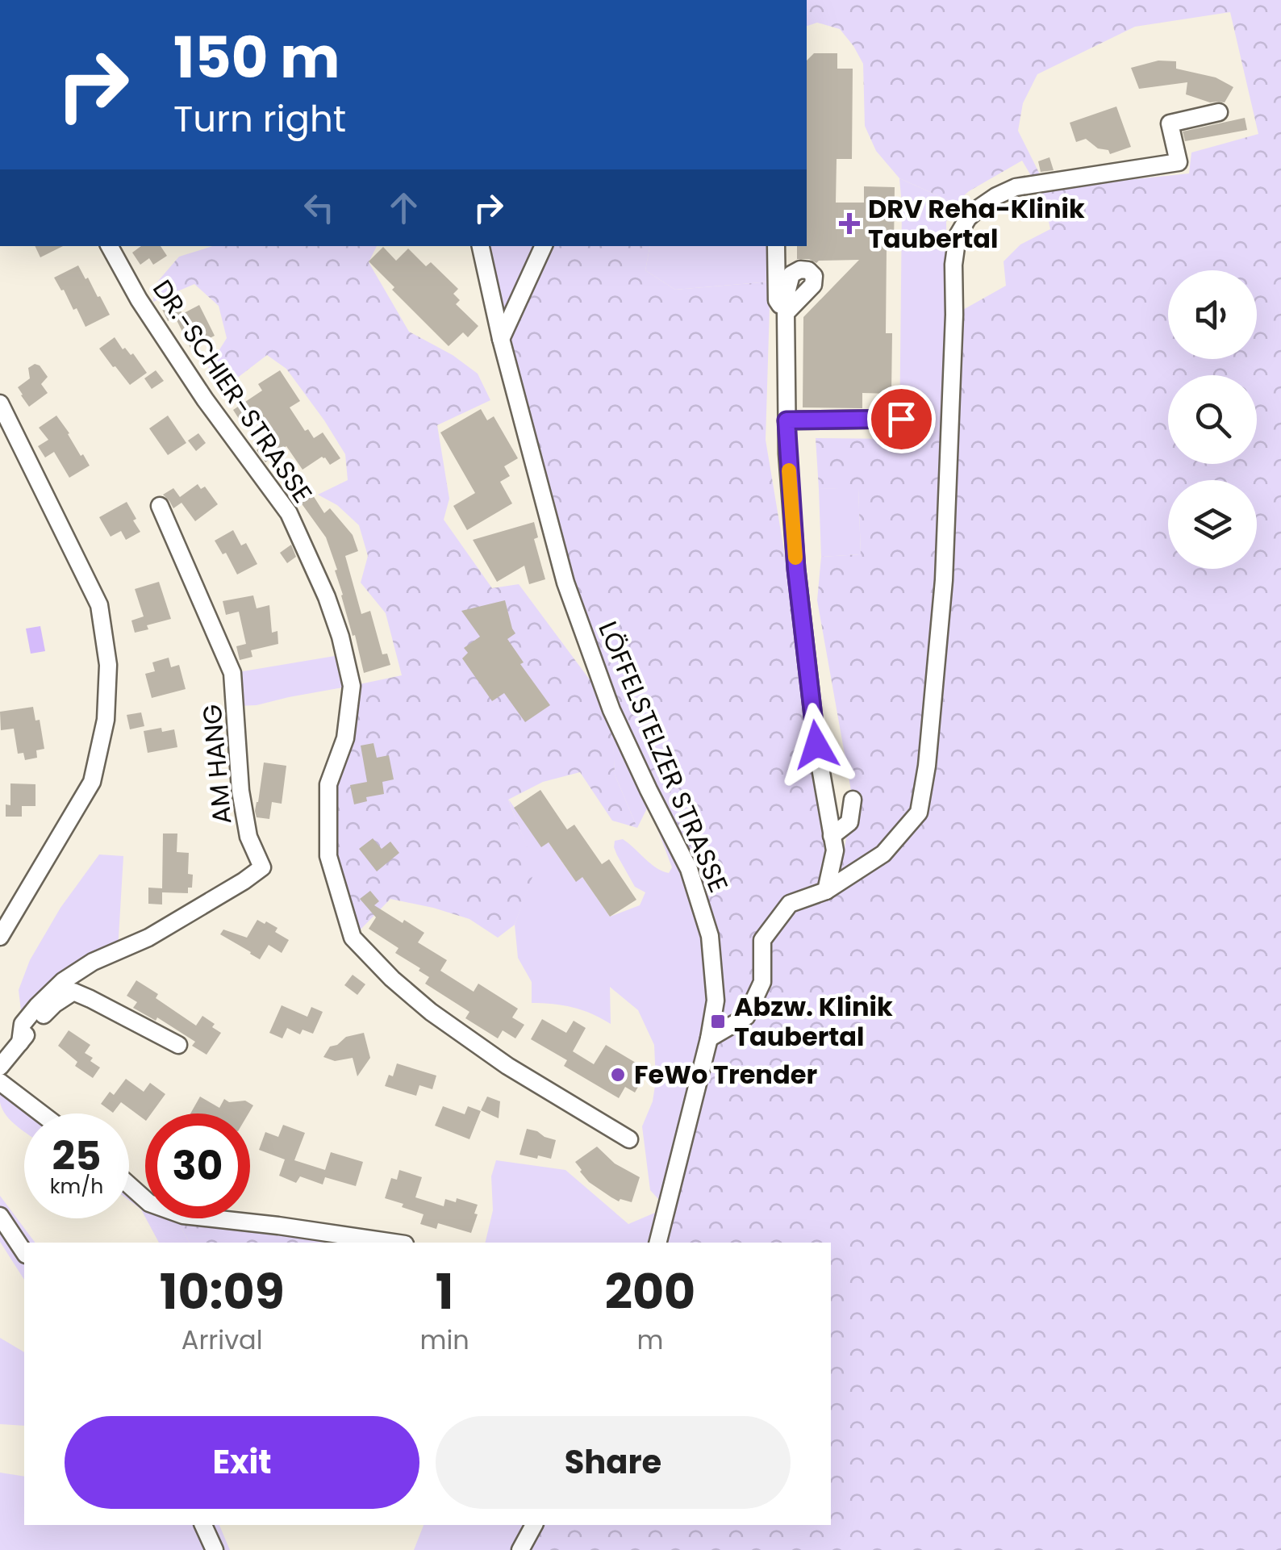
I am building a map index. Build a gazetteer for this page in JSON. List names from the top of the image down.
{
  "streets": {
    "street": ["DR.-SCHIER-STRASSE", "LÖFFELSTELZER STRASSE", "AM HANG"]
  },
  "places": {
    "health": ["DRV Reha-Klinik Taubertal"],
    "transit": ["Abzw. Klinik Taubertal"],
    "other": ["FeWo Trender"]
  },
  "page": {
    "turn": ["150 m", "Turn right"],
    "speed": "25 km/h",
    "limit": "30",
    "eta": [
      "10:09",
      "Arrival",
      "1",
      "min",
      "200",
      "m"
    ],
    "buttons": ["Exit", "Share"]
  }
}
